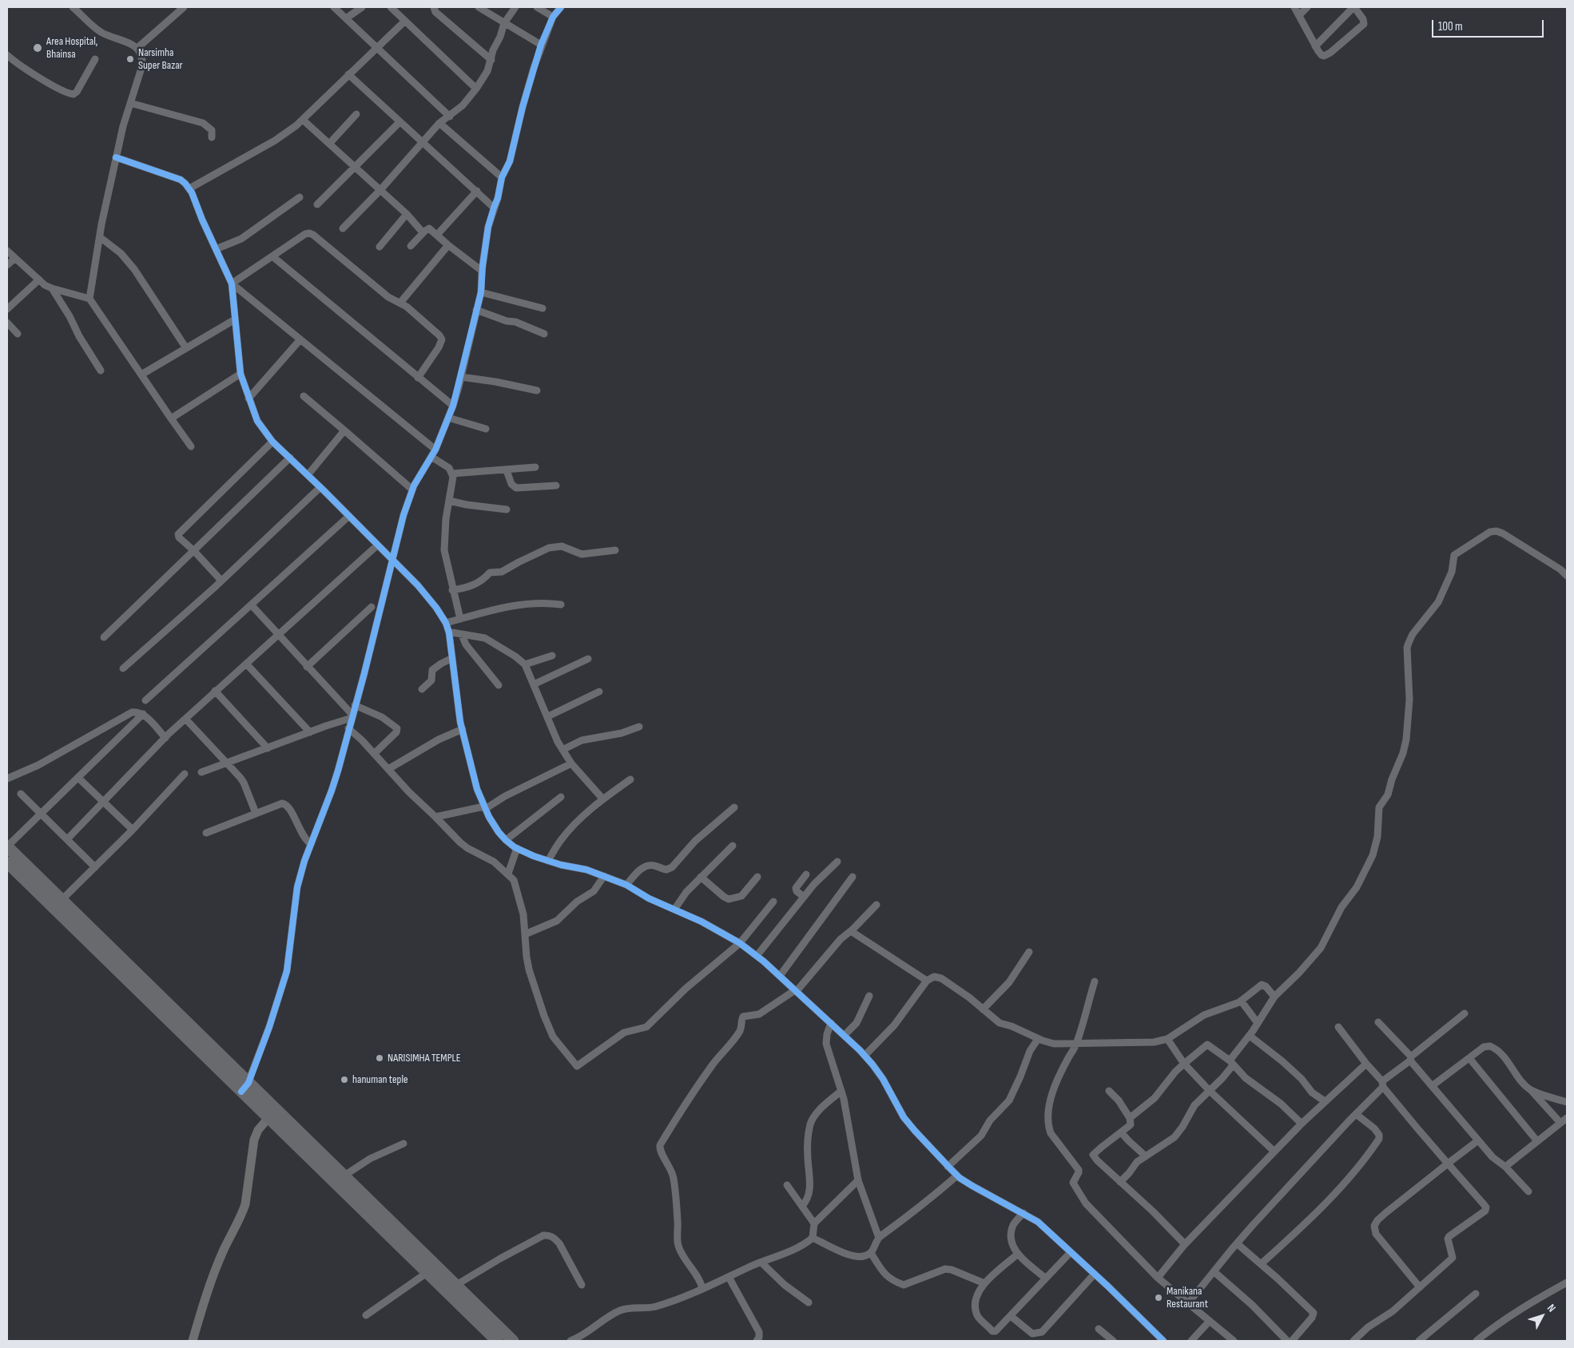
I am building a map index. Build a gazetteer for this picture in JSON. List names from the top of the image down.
{
  "places": [
    "Area Hospital, Bhainsa",
    "Narsimha Super Bazar",
    "NARISIMHA TEMPLE",
    "hanuman teple",
    "Manikana Restaurant"
  ],
  "scale_bar": "100 m",
  "north": "top right"
}
